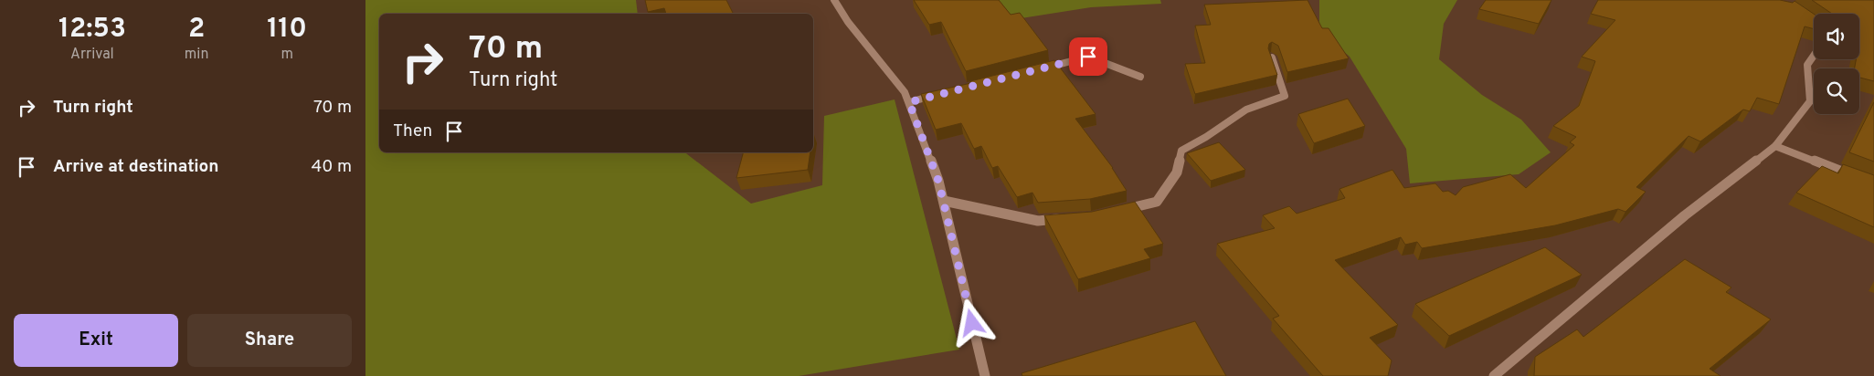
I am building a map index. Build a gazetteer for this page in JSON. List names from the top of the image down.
{
  "page": {
    "eta": [
      "12:53",
      "Arrival",
      "2",
      "min",
      "110",
      "m"
    ],
    "turn": ["70 m", "Turn right"],
    "list": [
      {
        "name": "Turn right",
        "value": "70 m"
      },
      {
        "name": "Arrive at destination",
        "value": "40 m"
      }
    ],
    "then": "Then",
    "buttons": ["Exit", "Share"]
  }
}
